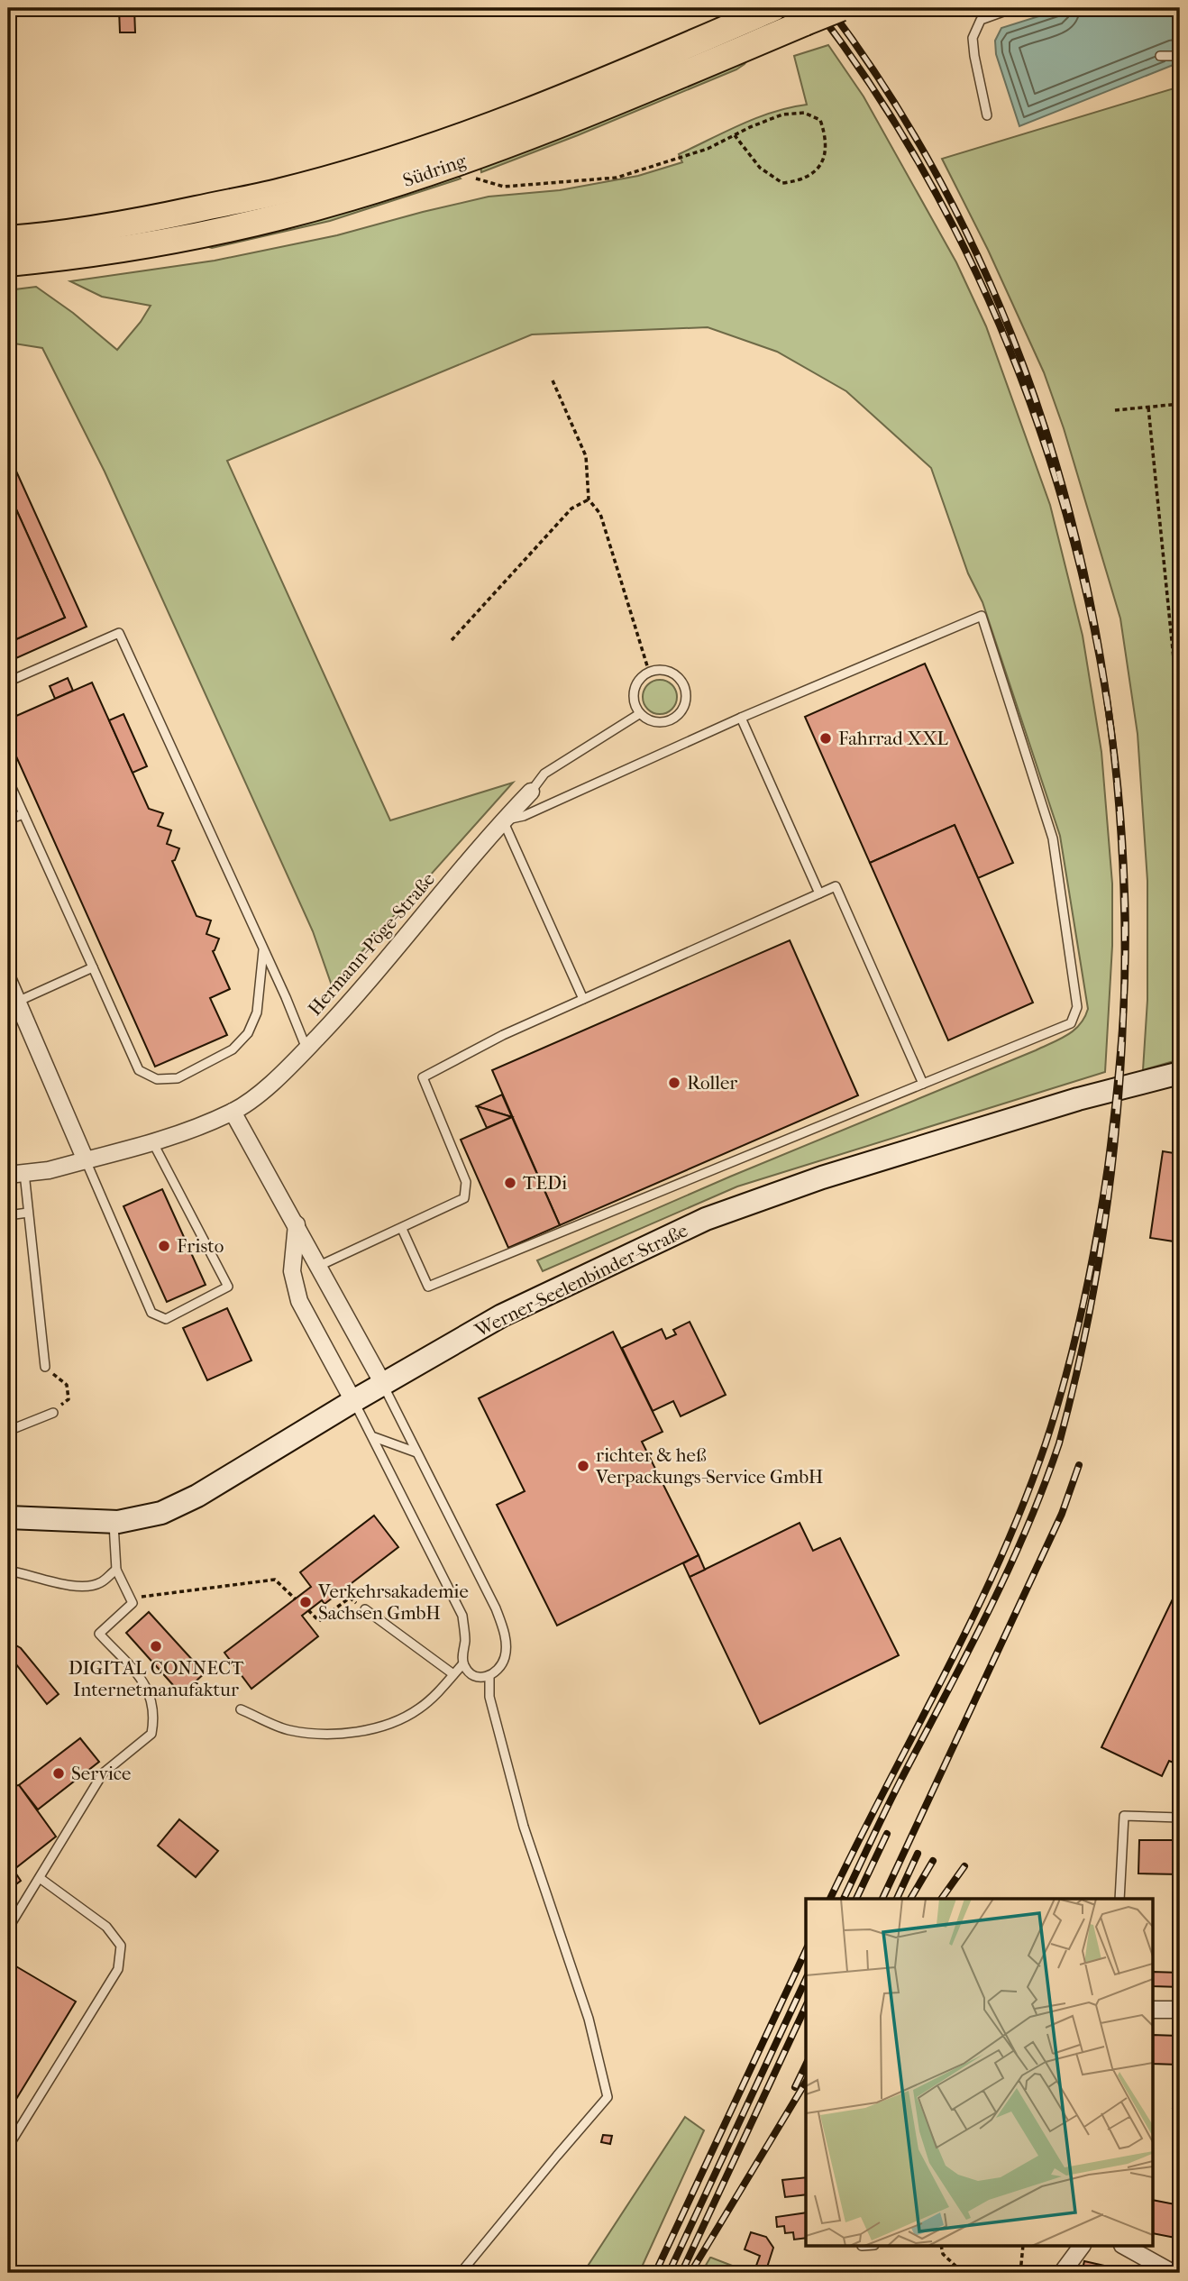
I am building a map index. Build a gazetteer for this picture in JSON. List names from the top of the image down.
{
  "streets": {
    "main road": ["Südring", "Werner-Seelenbinder-Straße"],
    "street": ["Hermann-Pöge-Straße"]
  },
  "places": [
    "Fahrrad XXL",
    "Roller",
    "TEDi",
    "Fristo",
    "richter & heß Verpackungs-Service GmbH",
    "Verkehrsakademie Sachsen GmbH",
    "DIGITAL CONNECT Internetmanufaktur",
    "Service"
  ]
}
